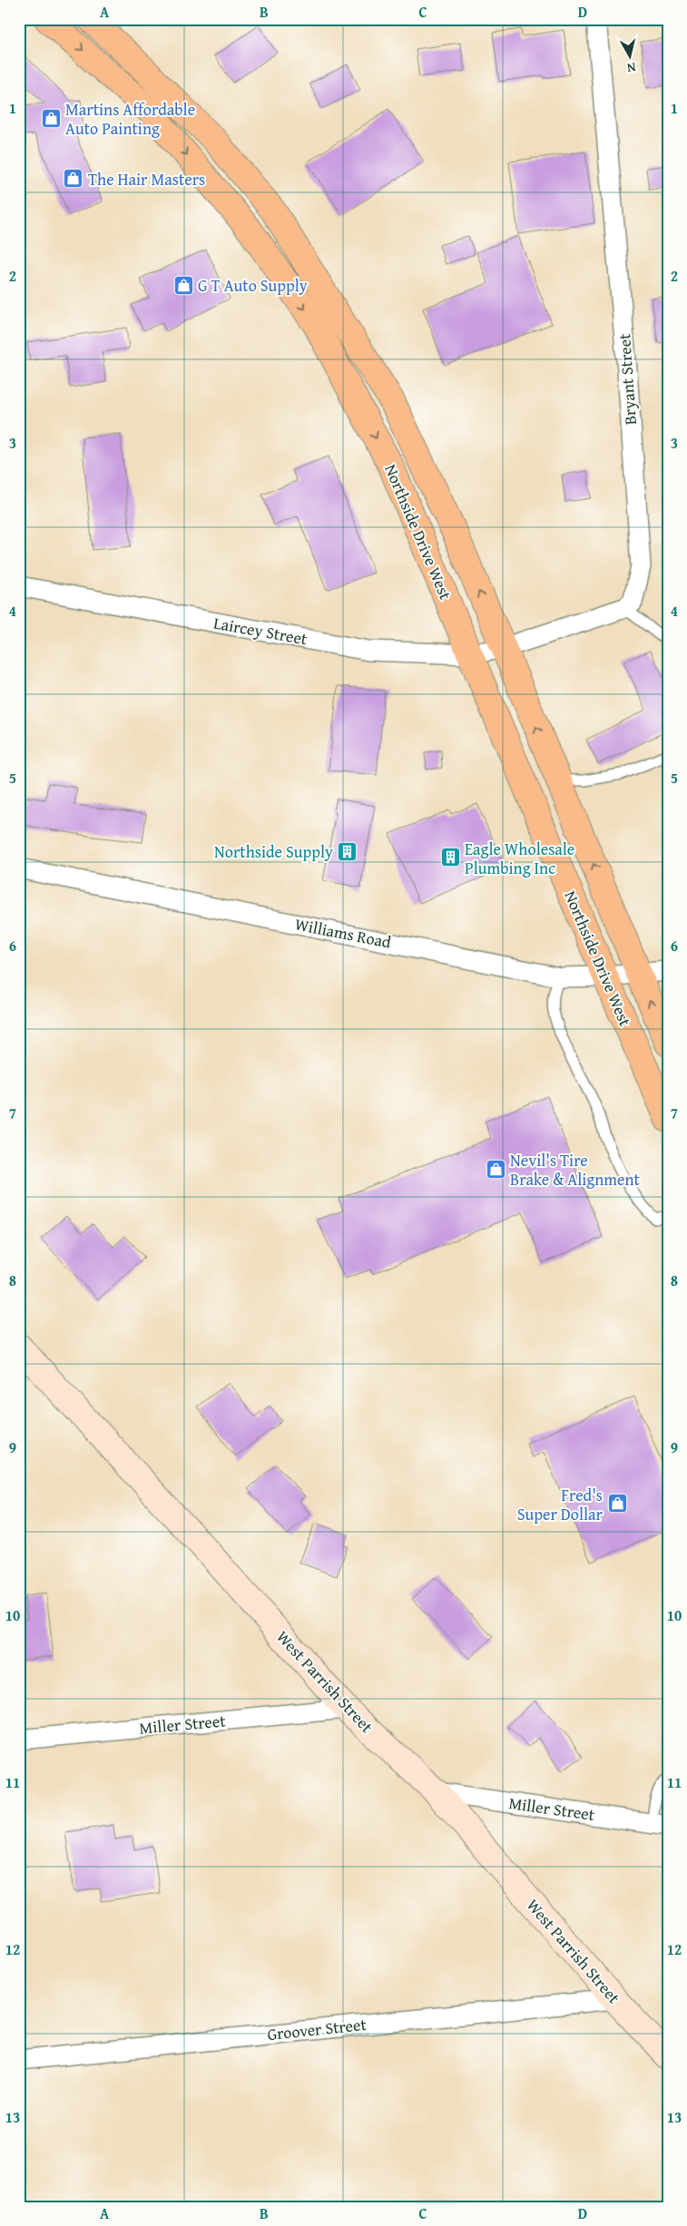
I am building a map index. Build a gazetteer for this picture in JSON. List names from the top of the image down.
{
  "streets": {
    "main road": ["Northside Drive West"],
    "street": [
      "Bryant Street",
      "Laircey Street",
      "Williams Road",
      "West Parrish Street",
      "Miller Street",
      "Groover Street"
    ]
  },
  "crossings": [
    ["Northside Drive West", "Laircey Street"],
    ["Northside Drive West", "Williams Road"],
    ["West Parrish Street", "Miller Street"],
    ["West Parrish Street", "Groover Street"]
  ],
  "places": {
    "shop": [
      "Martins Affordable Auto Painting",
      "The Hair Masters",
      "G T Auto Supply",
      "Nevil's Tire Brake & Alignment",
      "Fred's Super Dollar"
    ],
    "building": ["Northside Supply", "Eagle Wholesale Plumbing Inc"]
  },
  "north": "bottom",
  "grid": {
    "columns": [
      "A",
      "B",
      "C",
      "D"
    ],
    "rows": [
      "1",
      "2",
      "3",
      "4",
      "5",
      "6",
      "7",
      "8",
      "9",
      "10",
      "11",
      "12",
      "13"
    ]
  }
}
